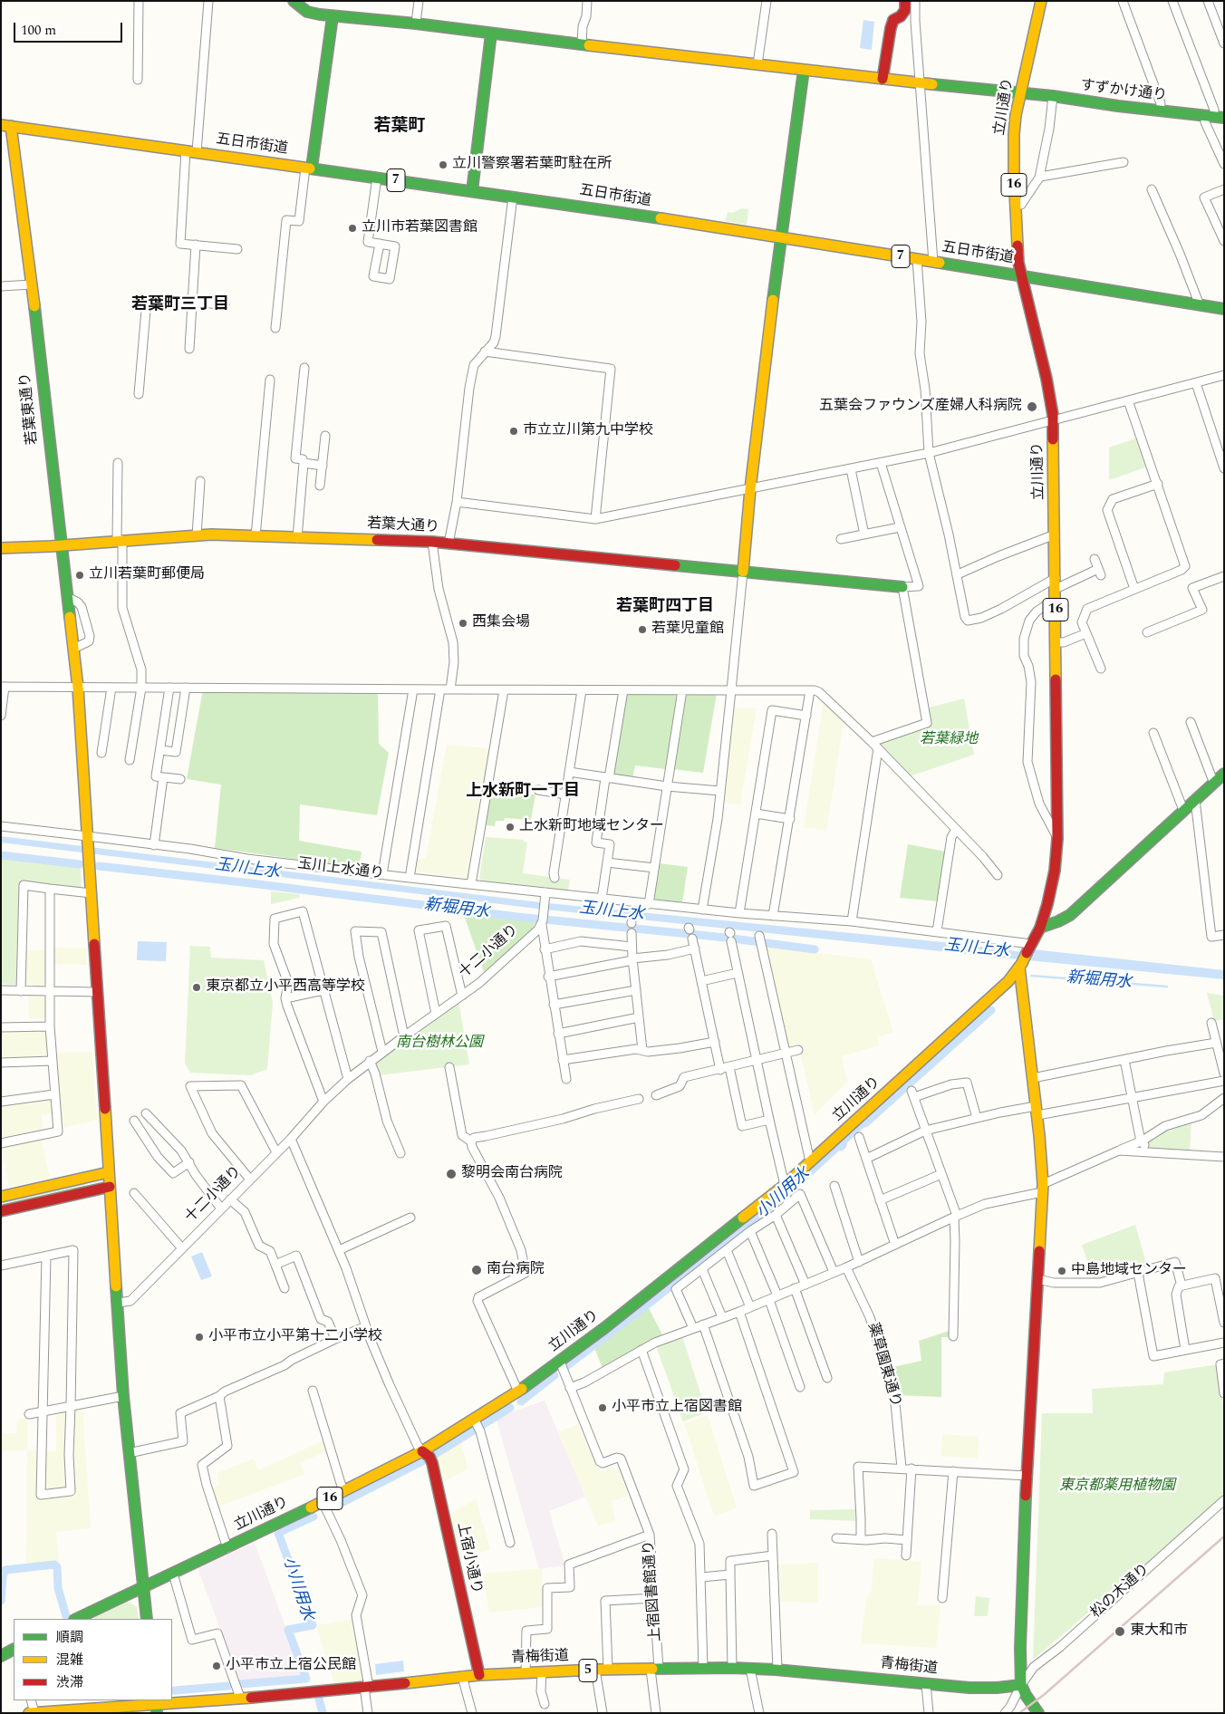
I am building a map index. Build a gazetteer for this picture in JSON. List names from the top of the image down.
{
  "streets": {
    "main road": [
      "すずかけ通り",
      "立川通り",
      "五日市街道",
      "7",
      "16",
      "若葉東通り",
      "若葉大通り",
      "上宿小通り",
      "青梅街道",
      "5"
    ],
    "street": [
      "玉川上水通り",
      "十二小通り",
      "薬草園東通り",
      "上宿図書館通り",
      "松の木通り"
    ]
  },
  "crossings": [
    ["すずかけ通り", "立川通り"],
    ["立川通り", "五日市街道"],
    ["立川通り", "16"],
    ["立川通り", "玉川上水通り"],
    ["立川通り", "上宿小通り"],
    ["立川通り", "上宿図書館通り"],
    ["五日市街道", "若葉東通り"],
    ["16", "玉川上水通り"],
    ["若葉東通り", "若葉大通り"],
    ["若葉東通り", "玉川上水通り"],
    ["若葉東通り", "十二小通り"],
    ["上宿小通り", "青梅街道"],
    ["上宿図書館通り", "青梅街道"],
    ["松の木通り", "青梅街道"]
  ],
  "districts": [
    "若葉町",
    "若葉町三丁目",
    "若葉町四丁目",
    "上水新町一丁目"
  ],
  "water": ["玉川上水", "新堀用水", "小川用水"],
  "parks": ["若葉緑地", "南台樹林公園", "東京都薬用植物園"],
  "places": [
    "立川警察署若葉町駐在所",
    "立川市若葉図書館",
    "五葉会ファウンズ産婦人科病院",
    "市立立川第九中学校",
    "立川若葉町郵便局",
    "西集会場",
    "若葉児童館",
    "上水新町地域センター",
    "東京都立小平西高等学校",
    "黎明会南台病院",
    "南台病院",
    "中島地域センター",
    "小平市立小平第十二小学校",
    "小平市立上宿図書館",
    "東大和市",
    "小平市立上宿公民館"
  ],
  "legend": ["順調", "混雑", "渋滞"],
  "scale_bar": "100 m"
}
